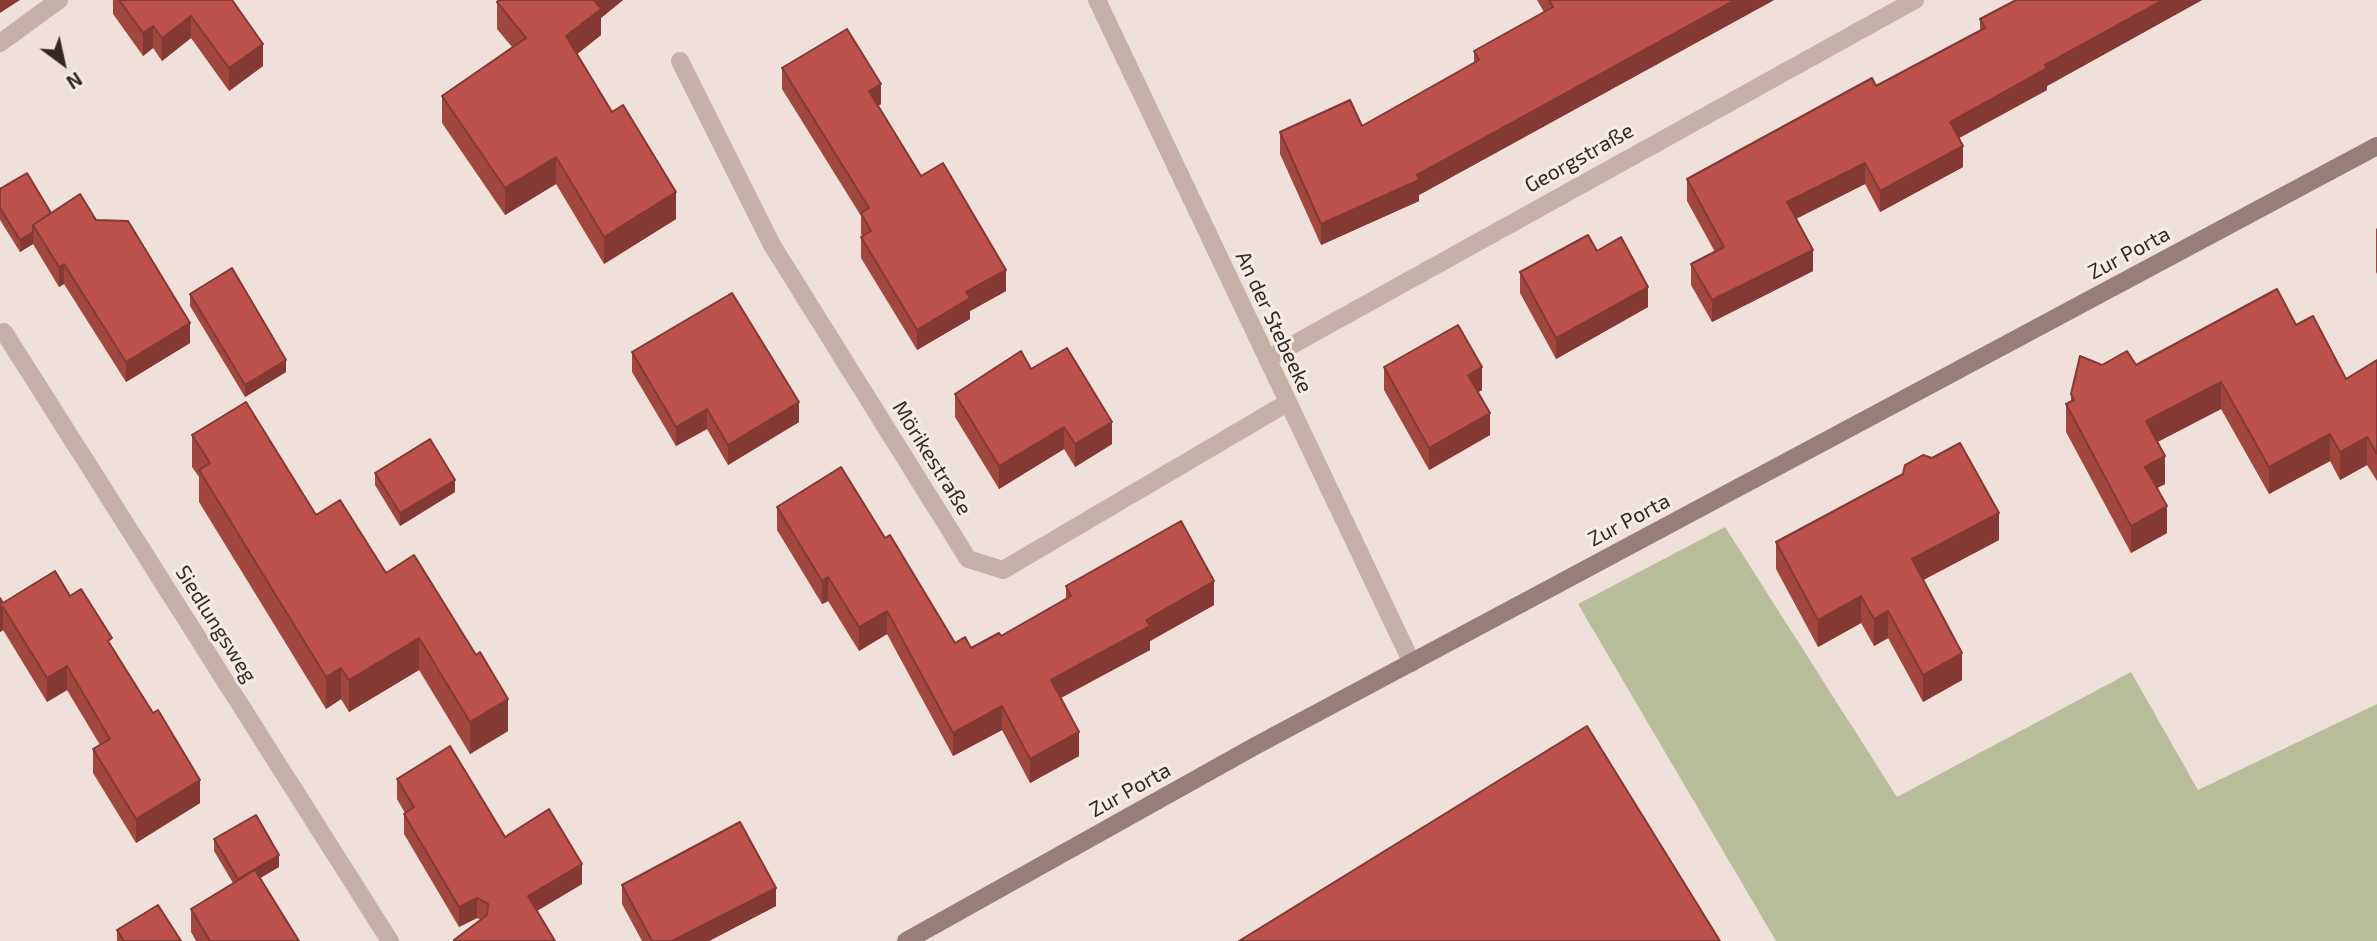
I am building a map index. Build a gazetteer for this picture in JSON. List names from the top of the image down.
{
  "streets": {
    "main road": ["Zur Porta"],
    "street": [
      "Georgstraße",
      "An der Stebeeke",
      "Mörikestraße",
      "Siedlungsweg"
    ]
  },
  "crossings": [
    ["Georgstraße", "An der Stebeeke"],
    ["Zur Porta", "An der Stebeeke"],
    ["An der Stebeeke", "Mörikestraße"]
  ],
  "north": "bottom right"
}
